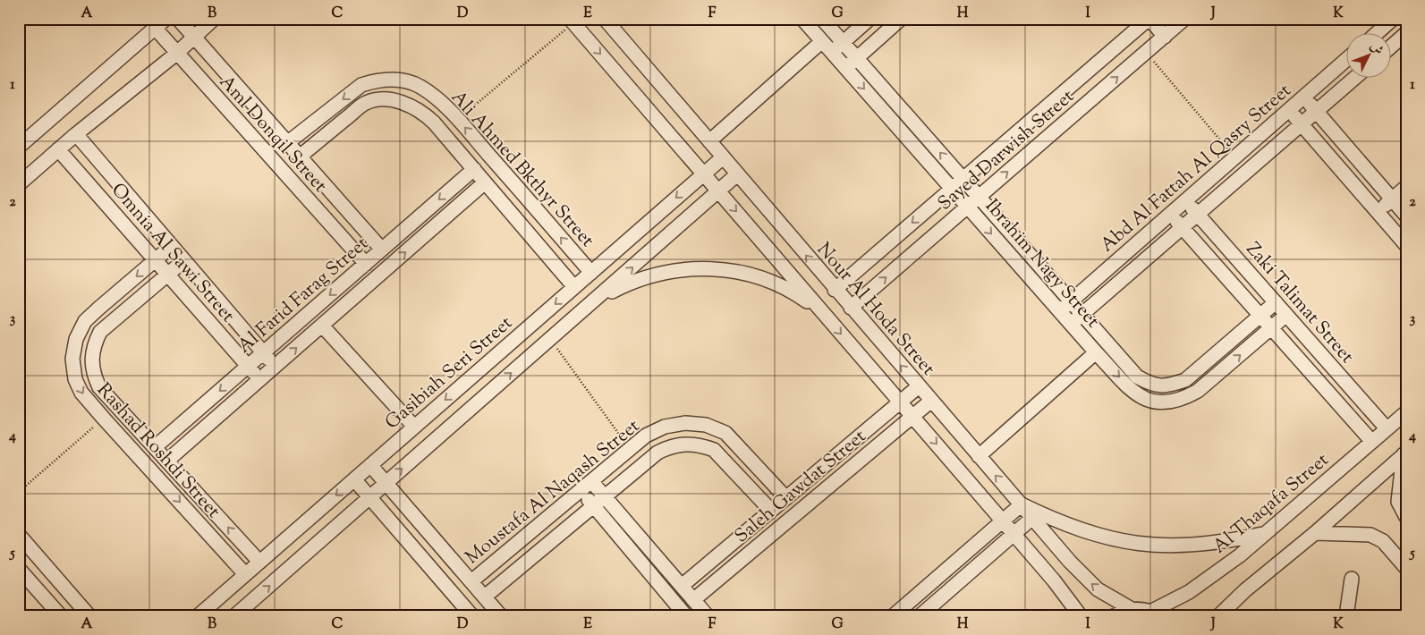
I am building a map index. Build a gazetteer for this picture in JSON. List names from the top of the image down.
{
  "streets": {
    "street": [
      "Aml Donqil Street",
      "Sayed Darwish Street",
      "Abd Al Fattah Al Qasry Street",
      "Ali Ahmed Bkthyr Street",
      "Omnia Al Sawi Street",
      "Ibrahim Nagy Street",
      "Al Farid Farag Street",
      "Zaki Talimat Street",
      "Nour Al Hoda Street",
      "Gasibiah Seri Street",
      "Rashad Roshdi Street",
      "Saleh Gawdat Street",
      "Moustafa Al Naqash Street",
      "Al Thaqafa Street"
    ]
  },
  "crossings": [
    ["Aml Donqil Street", "Ali Ahmed Bkthyr Street"],
    ["Aml Donqil Street", "Al Farid Farag Street"],
    ["Sayed Darwish Street", "Ibrahim Nagy Street"],
    ["Sayed Darwish Street", "Nour Al Hoda Street"],
    ["Abd Al Fattah Al Qasry Street", "Ibrahim Nagy Street"],
    ["Abd Al Fattah Al Qasry Street", "Zaki Talimat Street"],
    ["Ali Ahmed Bkthyr Street", "Al Farid Farag Street"],
    ["Ali Ahmed Bkthyr Street", "Gasibiah Seri Street"],
    ["Omnia Al Sawi Street", "Al Farid Farag Street"],
    ["Omnia Al Sawi Street", "Rashad Roshdi Street"],
    ["Ibrahim Nagy Street", "Zaki Talimat Street"],
    ["Al Farid Farag Street", "Rashad Roshdi Street"],
    ["Zaki Talimat Street", "Al Thaqafa Street"],
    ["Nour Al Hoda Street", "Gasibiah Seri Street"],
    ["Nour Al Hoda Street", "Saleh Gawdat Street"],
    ["Gasibiah Seri Street", "Rashad Roshdi Street"],
    ["Saleh Gawdat Street", "Moustafa Al Naqash Street"]
  ],
  "north": "top right",
  "grid": {
    "columns": [
      "A",
      "B",
      "C",
      "D",
      "E",
      "F",
      "G",
      "H",
      "I",
      "J",
      "K"
    ],
    "rows": [
      "1",
      "2",
      "3",
      "4",
      "5"
    ]
  }
}
